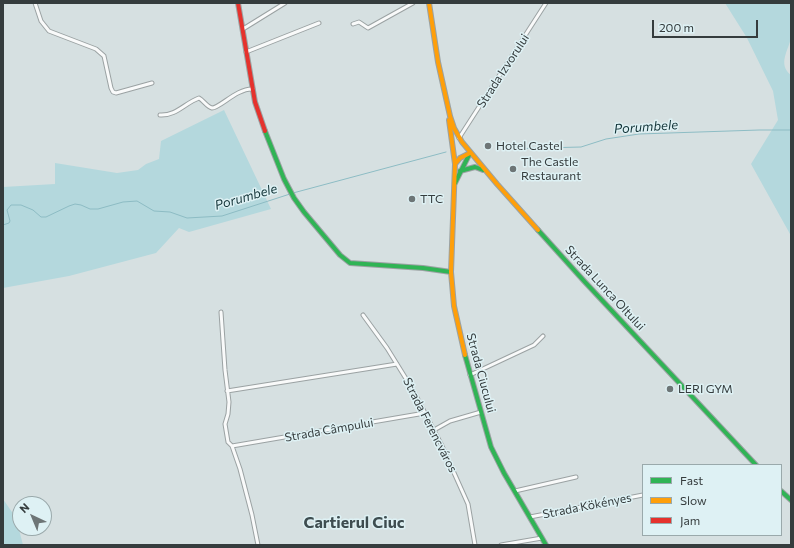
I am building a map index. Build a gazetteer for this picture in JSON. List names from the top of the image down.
{
  "streets": {
    "main road": ["Strada Lunca Oltului", "Strada Ciucului"],
    "street": [
      "Strada Izvorului",
      "Strada Ferencváros",
      "Strada Câmpului",
      "Strada Kökényes"
    ]
  },
  "crossings": [
    ["Strada Izvorului", "Strada Lunca Oltului"],
    ["Strada Ciucului", "Strada Kökényes"],
    ["Strada Ferencváros", "Strada Câmpului"]
  ],
  "districts": ["Cartierul Ciuc"],
  "water": ["Porumbele"],
  "places": [
    "Hotel Castel",
    "The Castle Restaurant",
    "TTC",
    "LERI GYM"
  ],
  "legend": ["Fast", "Slow", "Jam"],
  "scale_bar": "200 m",
  "north": "top left"
}
